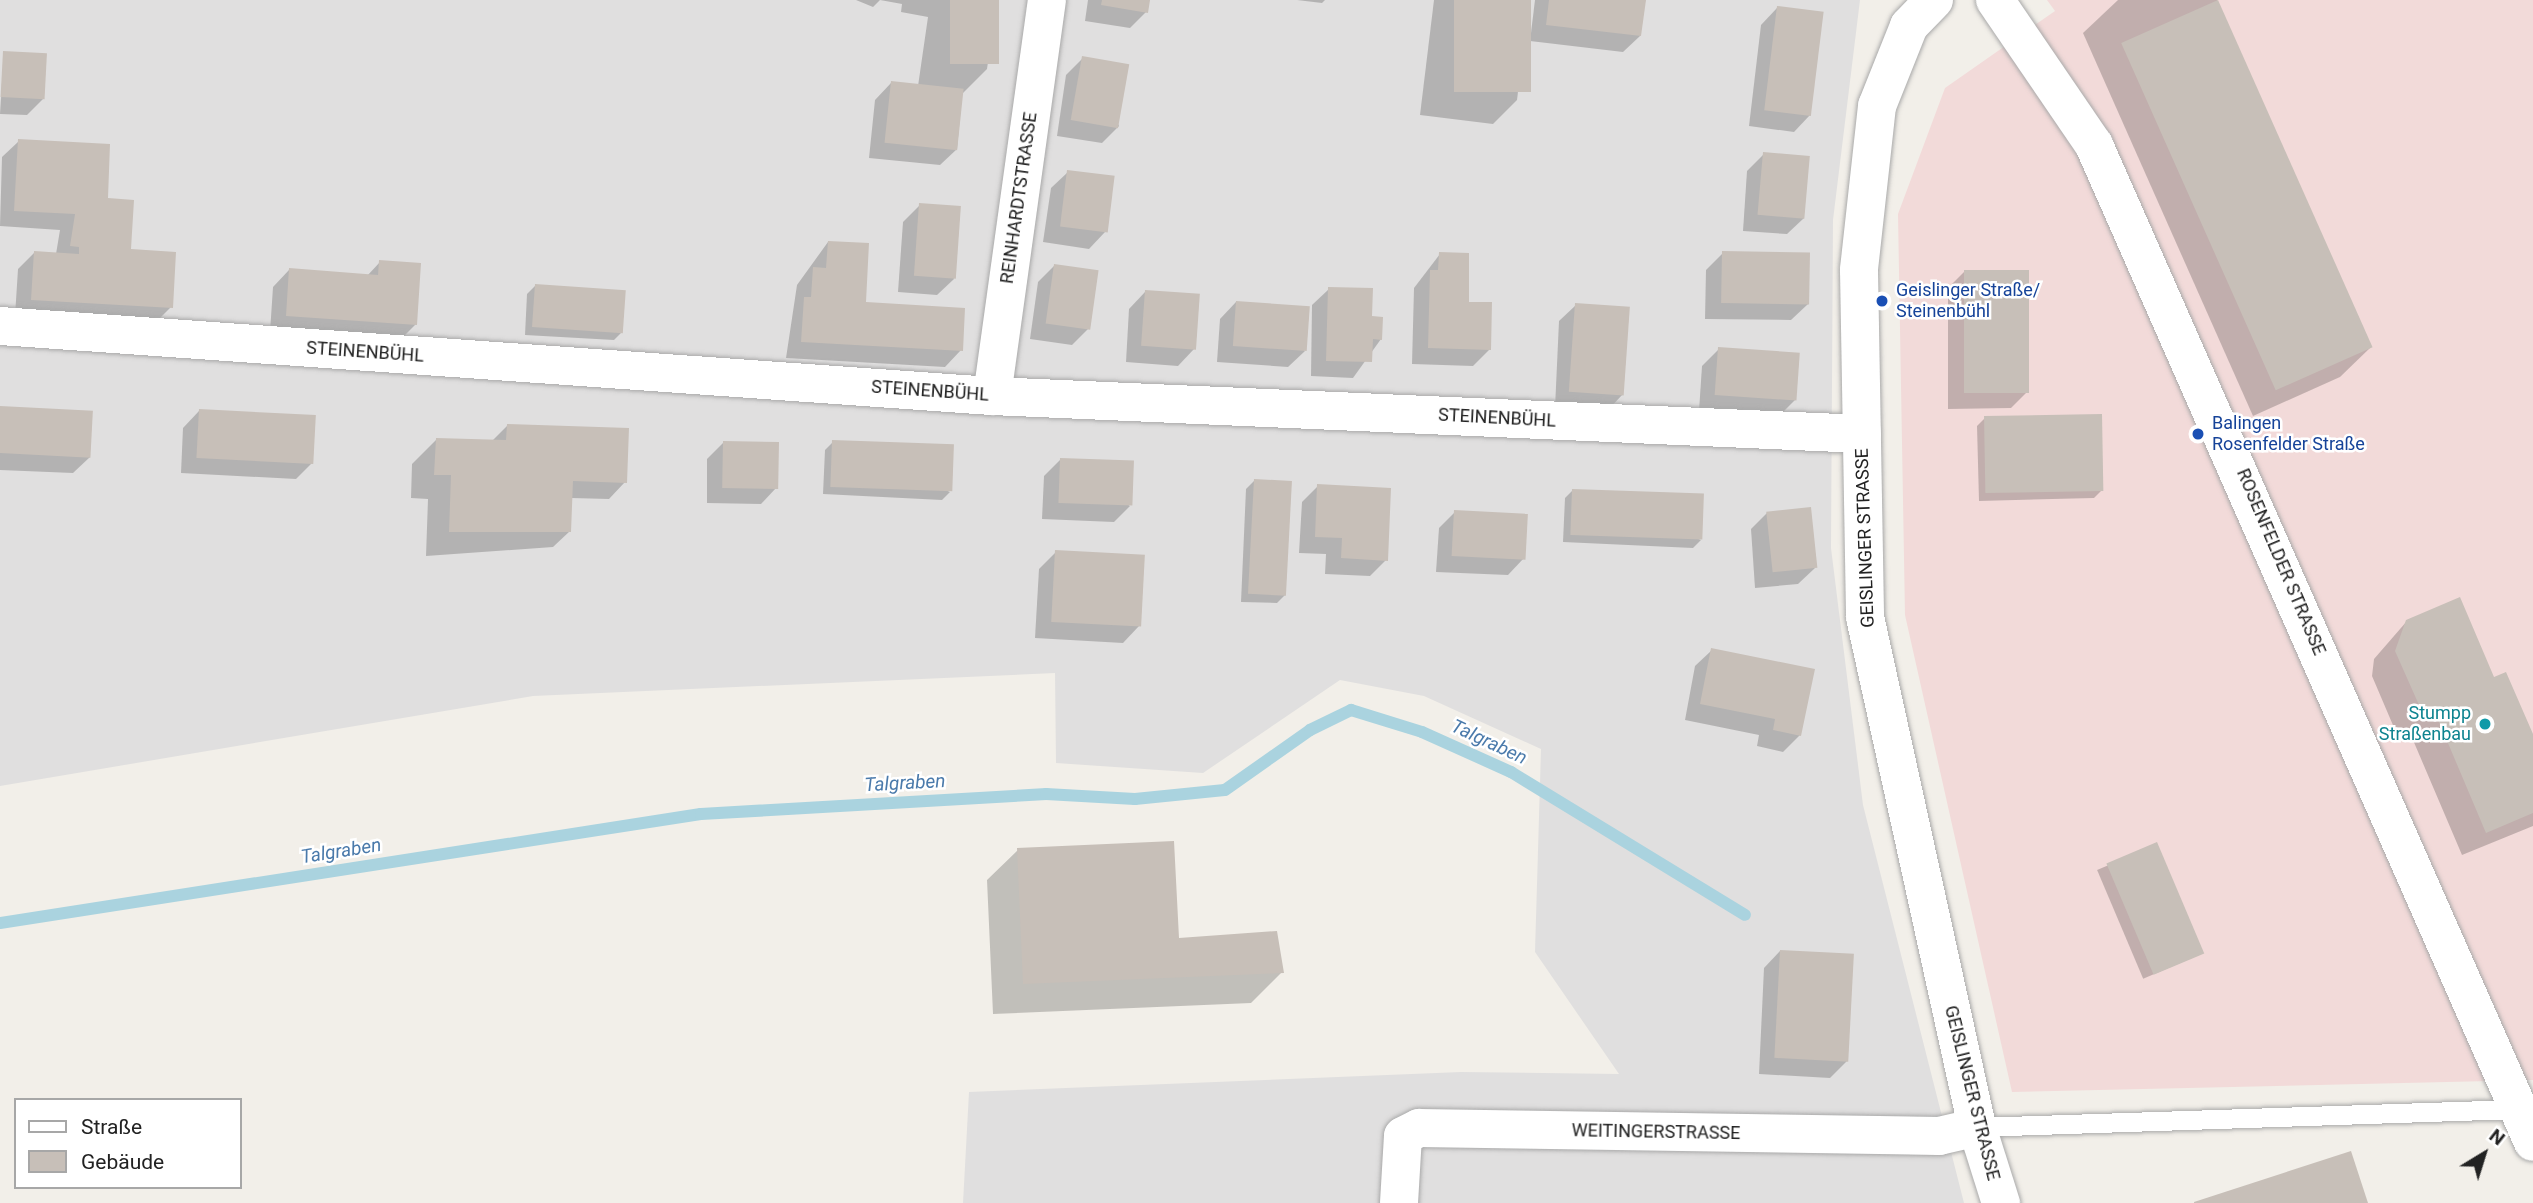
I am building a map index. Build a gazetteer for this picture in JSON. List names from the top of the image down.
{
  "streets": {
    "street": [
      "REINHARDTSTRASSE",
      "STEINENBÜHL",
      "GEISLINGER STRASSE",
      "ROSENFELDER STRASSE",
      "WEITINGERSTRASSE"
    ]
  },
  "crossings": [
    ["REINHARDTSTRASSE", "STEINENBÜHL"],
    ["STEINENBÜHL", "GEISLINGER STRASSE"],
    ["GEISLINGER STRASSE", "WEITINGERSTRASSE"]
  ],
  "water": ["Talgraben"],
  "places": ["Geislinger Straße/ Steinenbühl", "Balingen Rosenfelder Straße", "Stumpp Straßenbau"],
  "legend": ["Straße", "Gebäude"],
  "north": "top right"
}
